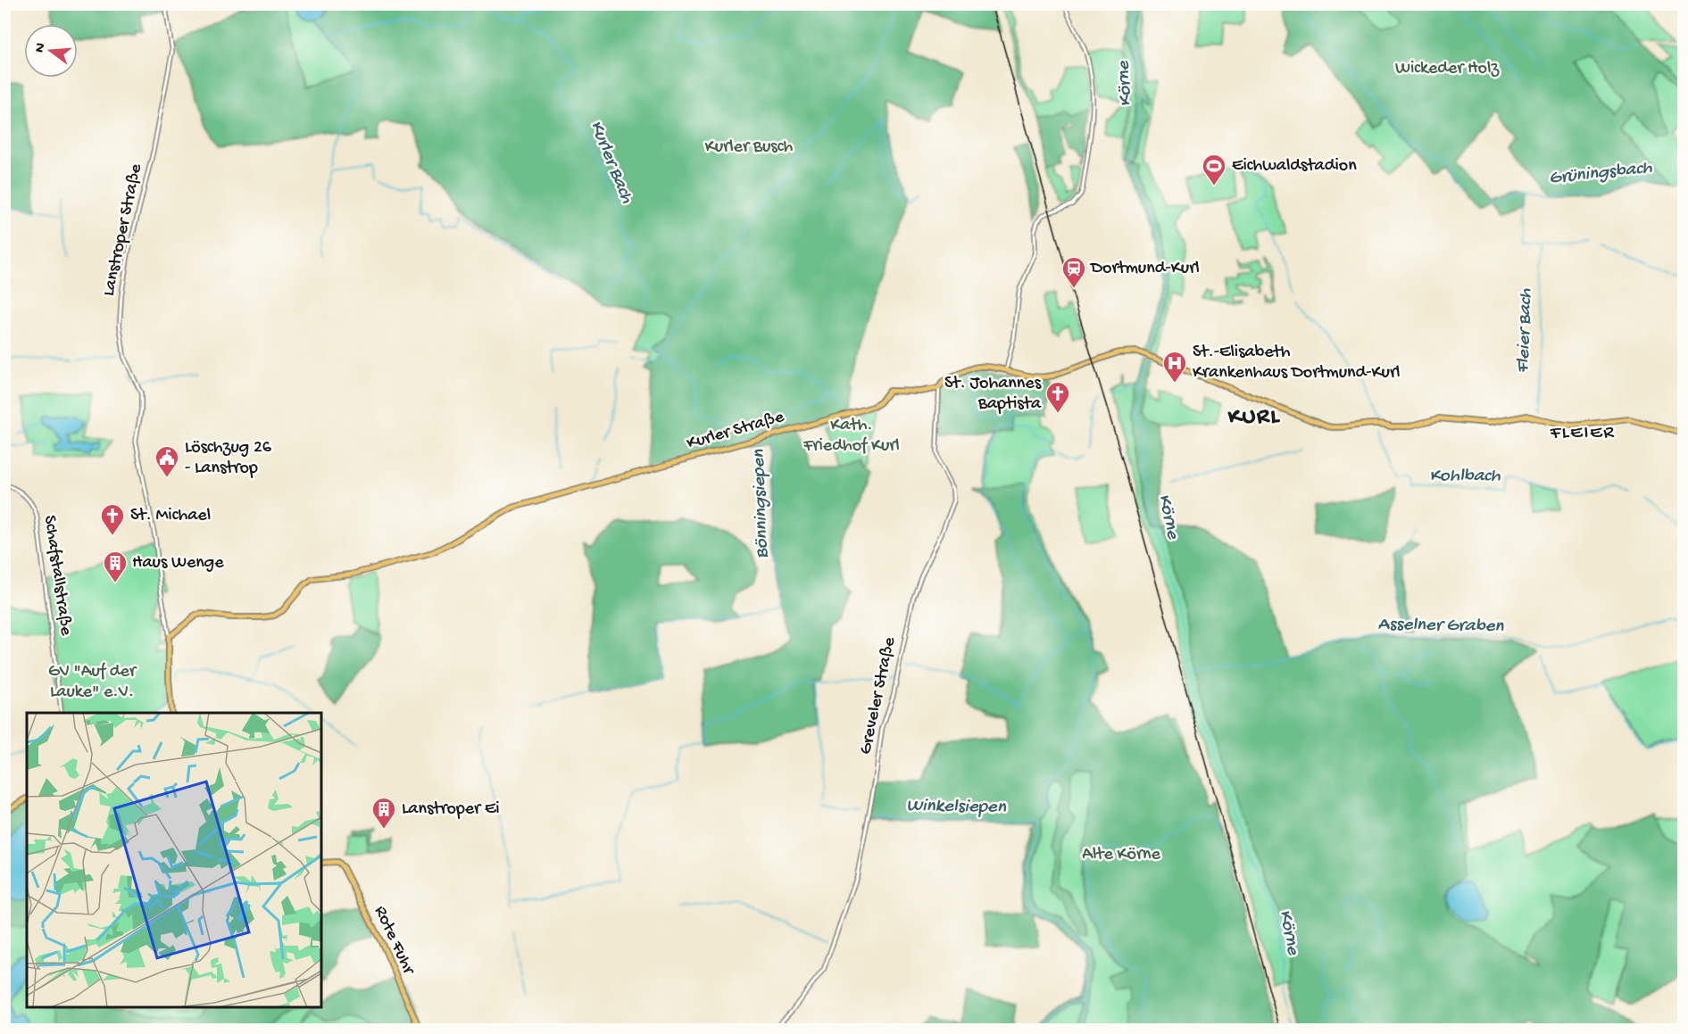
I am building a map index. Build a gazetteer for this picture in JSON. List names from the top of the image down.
{
  "streets": {
    "main road": ["Lanstroper Straße", "Kurler Straße", "Rote Fuhr"],
    "street": ["Schafstallstraße", "Greveler Straße"]
  },
  "crossings": [
    ["Lanstroper Straße", "Kurler Straße"],
    ["Kurler Straße", "Greveler Straße"]
  ],
  "districts": ["KURL", "FLEIER"],
  "water": [
    "Körne",
    "Kurler Bach",
    "Grüningsbach",
    "Fleier Bach",
    "Kohlbach",
    "Bönningsiepen",
    "Asselner Graben",
    "Winkelsiepen"
  ],
  "parks": [
    "Wickeder Holz",
    "Kurler Busch",
    "Kath. Friedhof Kurl",
    "GV \"Auf der Lauke\" e.V.",
    "Alte Körne"
  ],
  "places": {
    "sports": ["Eichwaldstadion"],
    "station": ["Dortmund-Kurl"],
    "hospital": ["St.-Elisabeth Krankenhaus Dortmund-Kurl"],
    "church": ["St. Johannes Baptista", "St. Michael"],
    "public building": ["Löschzug 26 - Lanstrop"],
    "building": ["Haus Wenge", "Lanstroper Ei"]
  },
  "north": "left"
}
